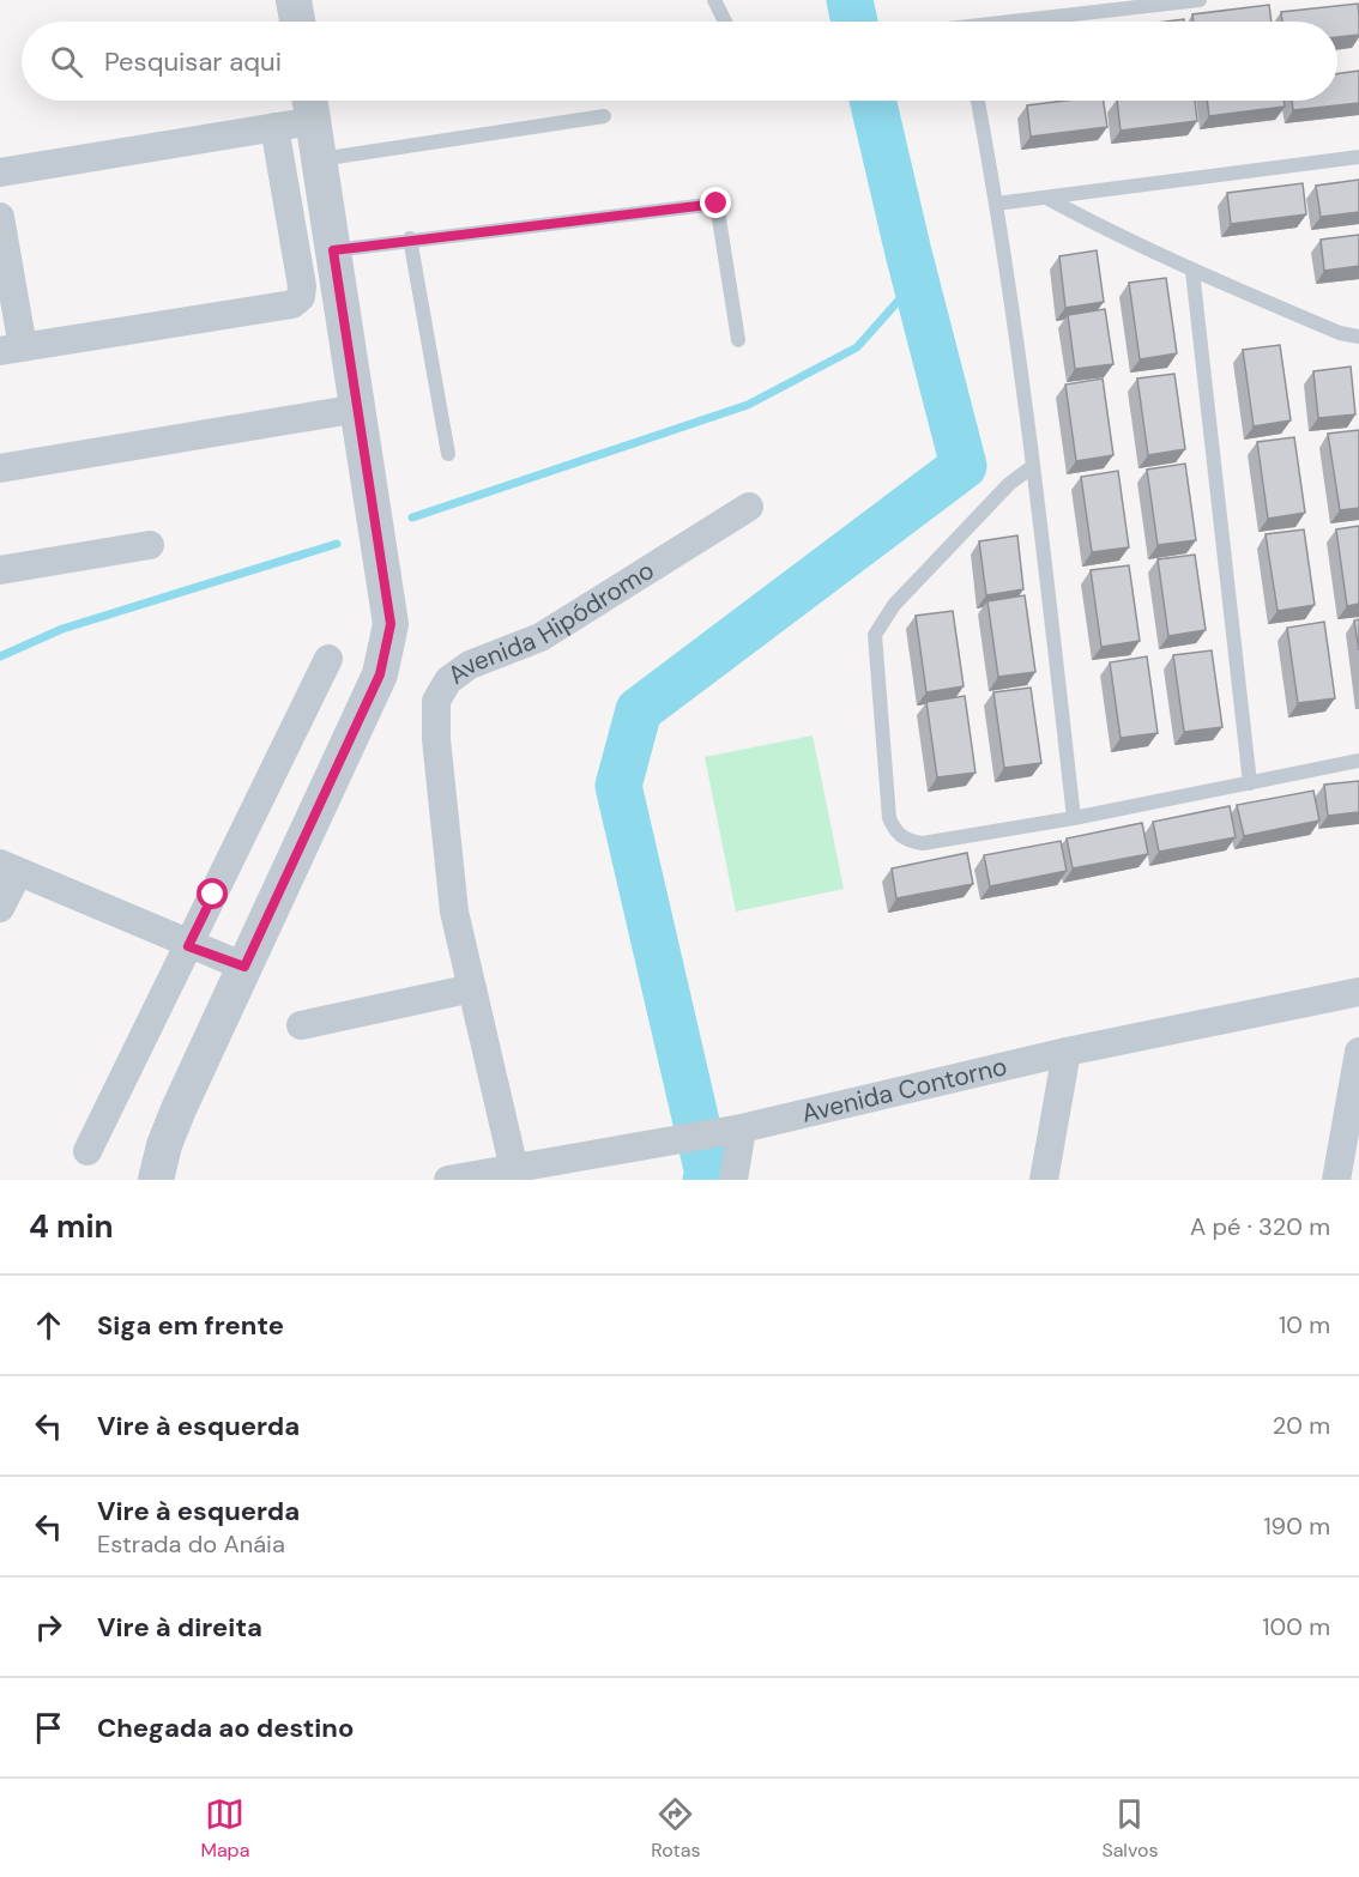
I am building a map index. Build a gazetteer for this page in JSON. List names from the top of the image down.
{
  "streets": {
    "street": ["Avenida Hipódromo", "Avenida Contorno"]
  },
  "crossings": [
    ["Avenida Hipódromo", "Avenida Contorno"]
  ],
  "page": {
    "search": "Pesquisar aqui",
    "heading": ["4 min", "A pé · 320 m"],
    "list": [
      ["Siga em frente", "10 m"],
      ["Vire à esquerda", "20 m"],
      ["Vire à esquerda", "Estrada do Anáia", "190 m"],
      ["Vire à direita", "100 m"],
      "Chegada ao destino"
    ],
    "nav": ["Mapa", "Rotas", "Salvos"]
  }
}
